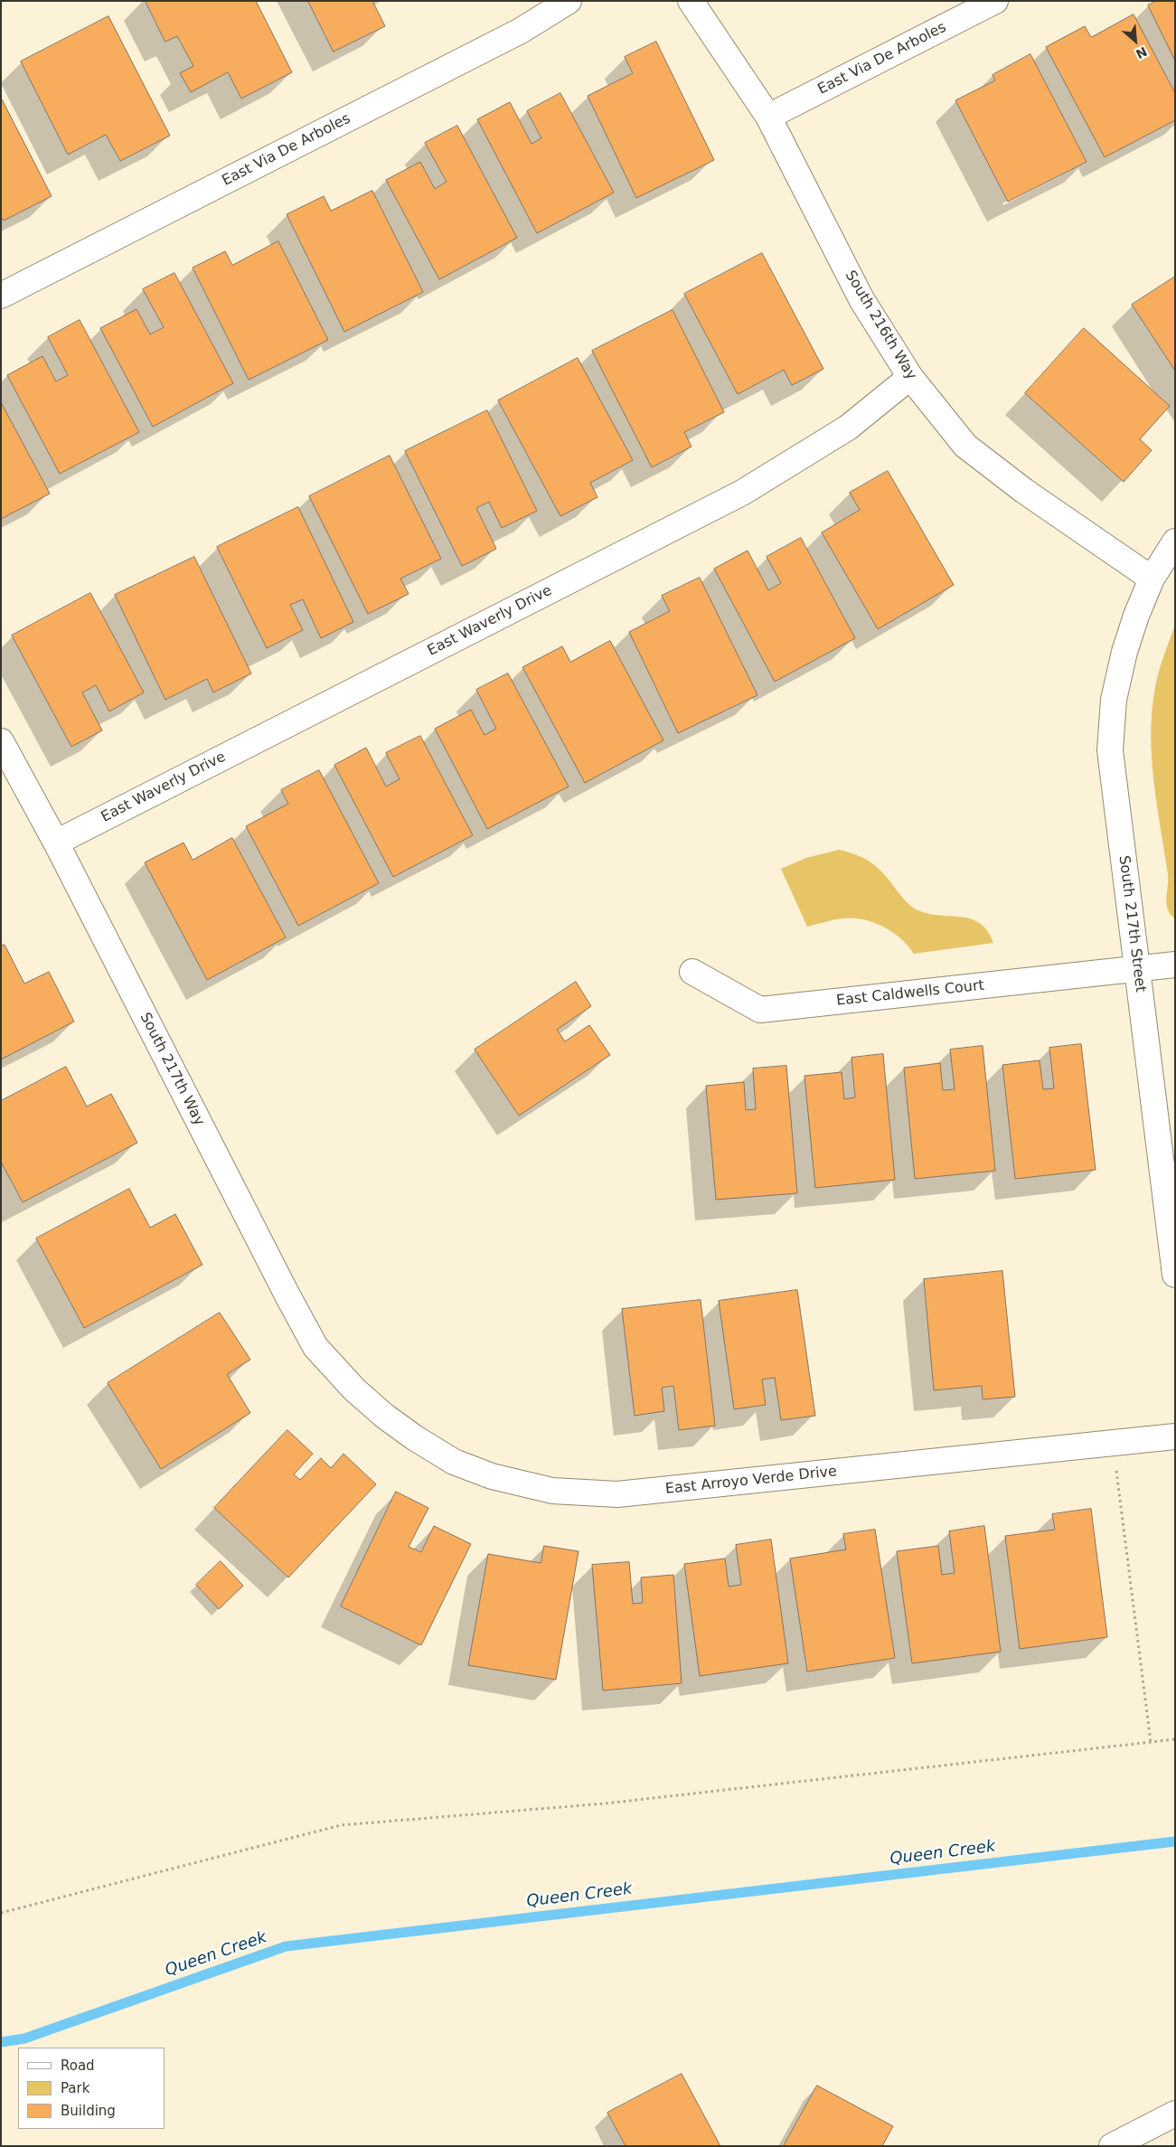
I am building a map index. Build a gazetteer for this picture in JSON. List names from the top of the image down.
{
  "streets": {
    "street": [
      "East Via De Arboles",
      "South 216th Way",
      "East Waverly Drive",
      "South 217th Street",
      "East Caldwells Court",
      "South 217th Way",
      "East Arroyo Verde Drive"
    ]
  },
  "crossings": [
    ["East Via De Arboles", "South 216th Way"],
    ["South 216th Way", "East Waverly Drive"],
    ["South 216th Way", "South 217th Street"],
    ["East Waverly Drive", "South 217th Way"],
    ["South 217th Street", "East Caldwells Court"],
    ["South 217th Way", "East Arroyo Verde Drive"]
  ],
  "water": ["Queen Creek"],
  "legend": ["Road", "Park", "Building"],
  "north": "bottom right"
}
